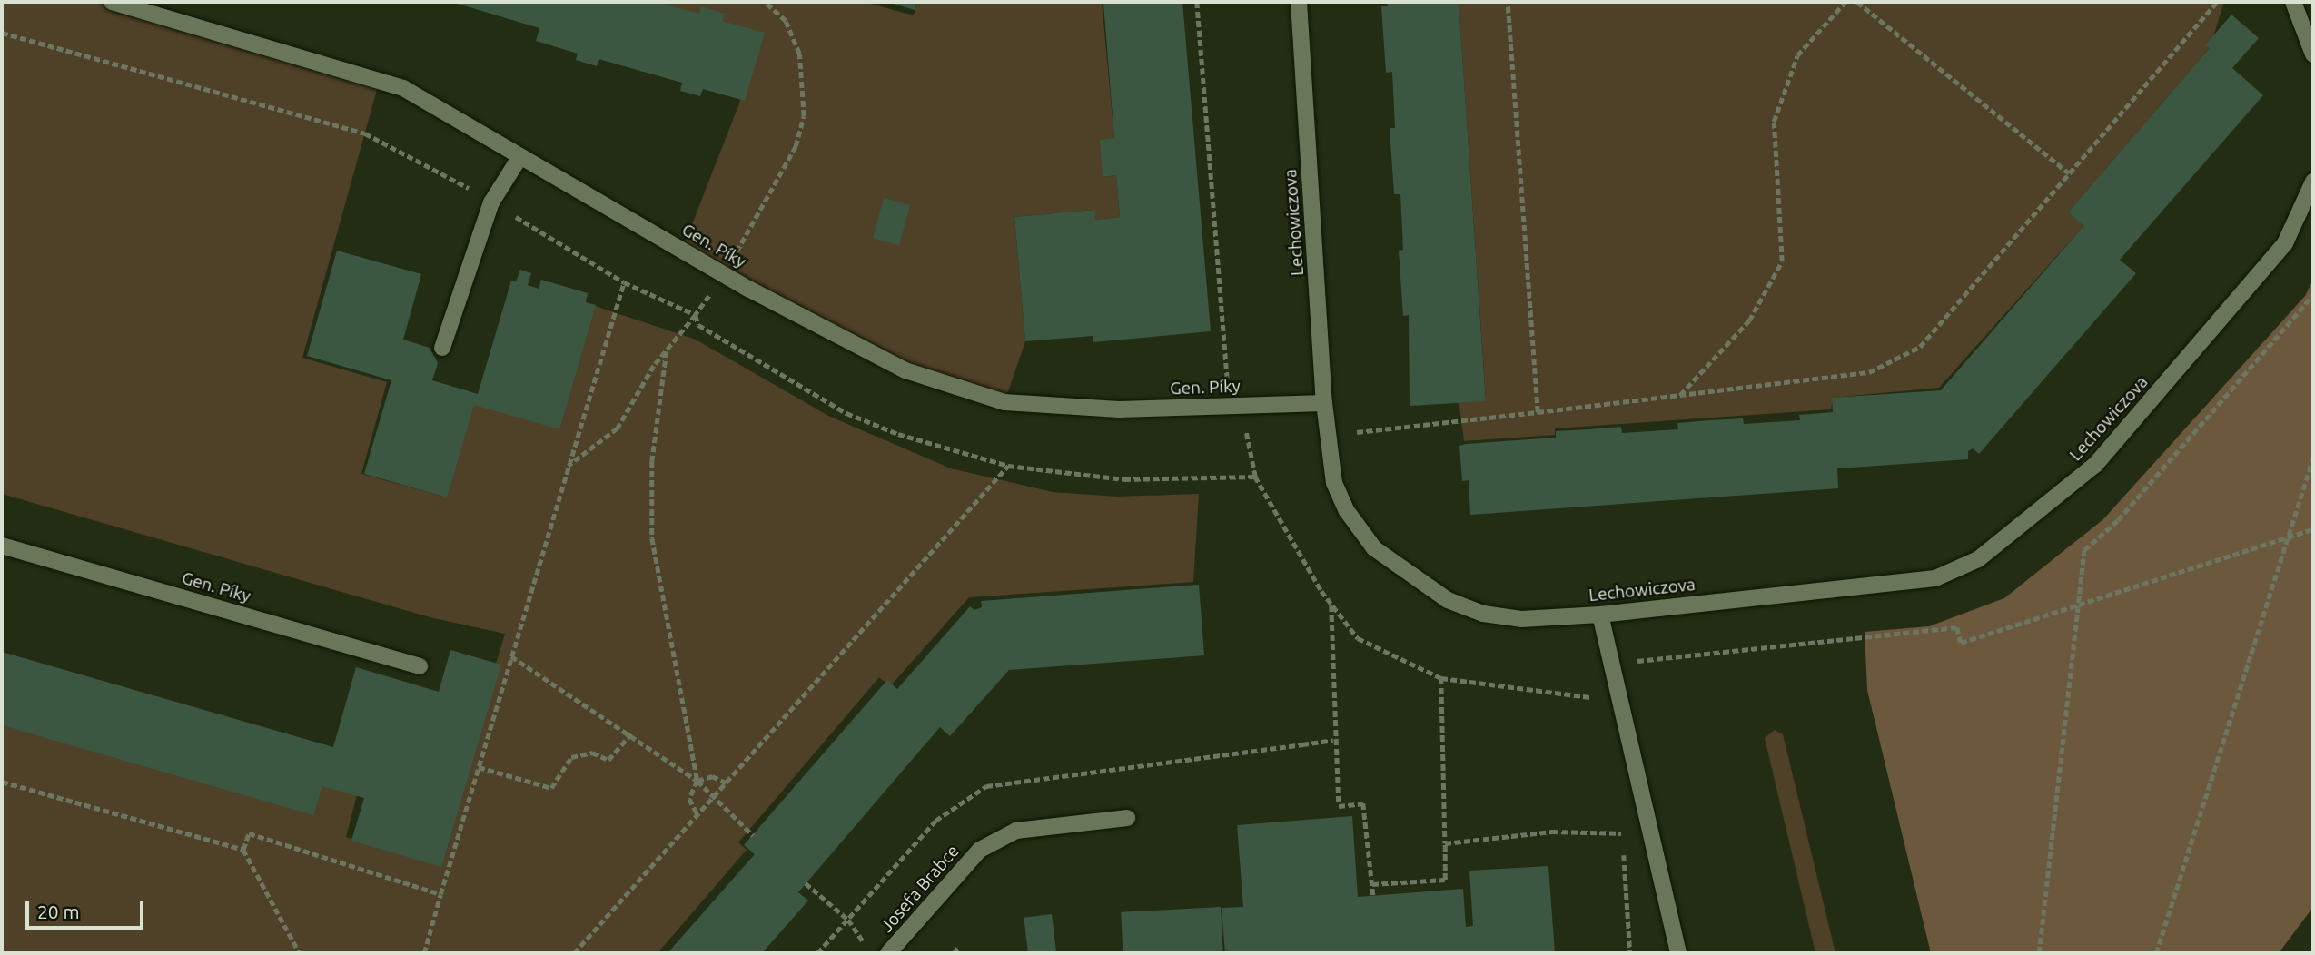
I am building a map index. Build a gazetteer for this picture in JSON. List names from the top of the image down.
{
  "streets": {
    "street": ["Lechowiczova", "Gen. Píky", "Josefa Brabce"]
  },
  "crossings": [
    ["Lechowiczova", "Gen. Píky"]
  ],
  "scale_bar": "20 m"
}
